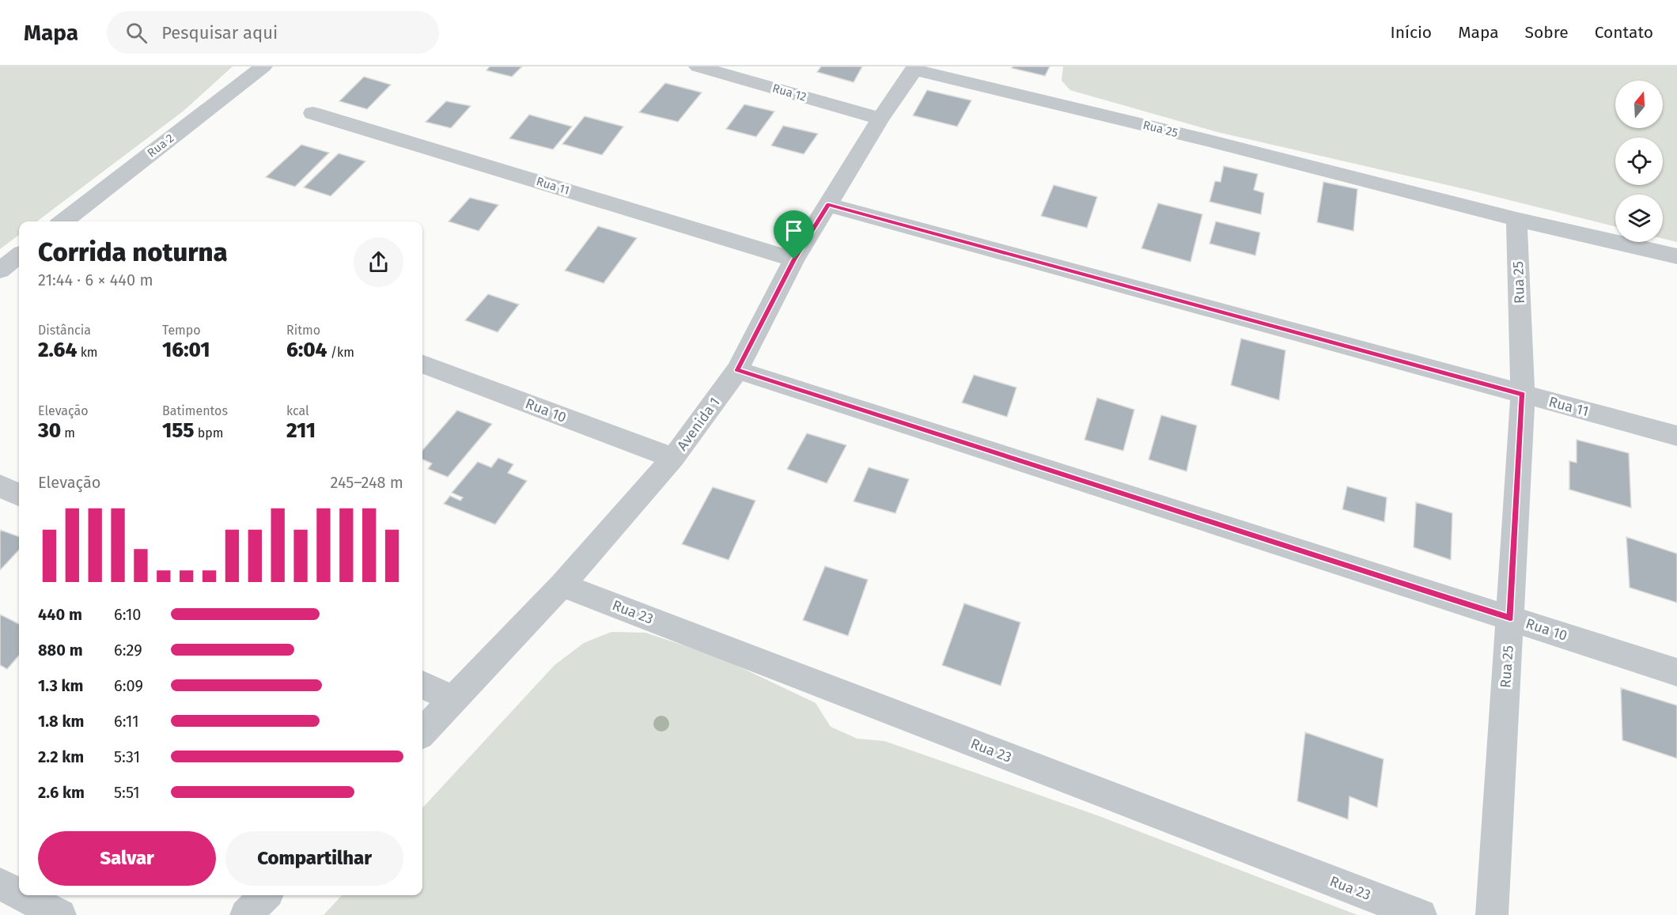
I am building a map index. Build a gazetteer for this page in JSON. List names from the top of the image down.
{
  "streets": {
    "street": [
      "Rua 12",
      "Rua 25",
      "Rua 2",
      "Rua 11",
      "Rua 10",
      "Avenida 1",
      "Rua 23"
    ]
  },
  "crossings": [
    ["Rua 12", "Avenida 1"],
    ["Rua 25", "Rua 11"],
    ["Rua 25", "Rua 10"],
    ["Rua 25", "Avenida 1"],
    ["Rua 11", "Avenida 1"],
    ["Rua 10", "Avenida 1"],
    ["Avenida 1", "Rua 23"]
  ],
  "north": "top",
  "page": {
    "header": "Mapa",
    "search": "Pesquisar aqui",
    "nav": [
      "Início",
      "Mapa",
      "Sobre",
      "Contato"
    ],
    "heading": ["Corrida noturna", "21:44 · 6 × 440 m"],
    "stats": [
      ["Distância", "2.64 km"],
      ["Tempo", "16:01"],
      ["Ritmo", "6:04 /km"],
      ["Elevação", "30 m"],
      ["Batimentos", "155 bpm"],
      ["kcal", "211"]
    ],
    "chart": ["Elevação", "245–248 m"],
    "list": [
      {
        "name": "440 m",
        "note": "6:10"
      },
      {
        "name": "880 m",
        "note": "6:29"
      },
      {
        "name": "1.3 km",
        "note": "6:09"
      },
      {
        "name": "1.8 km",
        "note": "6:11"
      },
      {
        "name": "2.2 km",
        "note": "5:31"
      },
      {
        "name": "2.6 km",
        "note": "5:51"
      }
    ],
    "buttons": ["Salvar", "Compartilhar"]
  }
}
